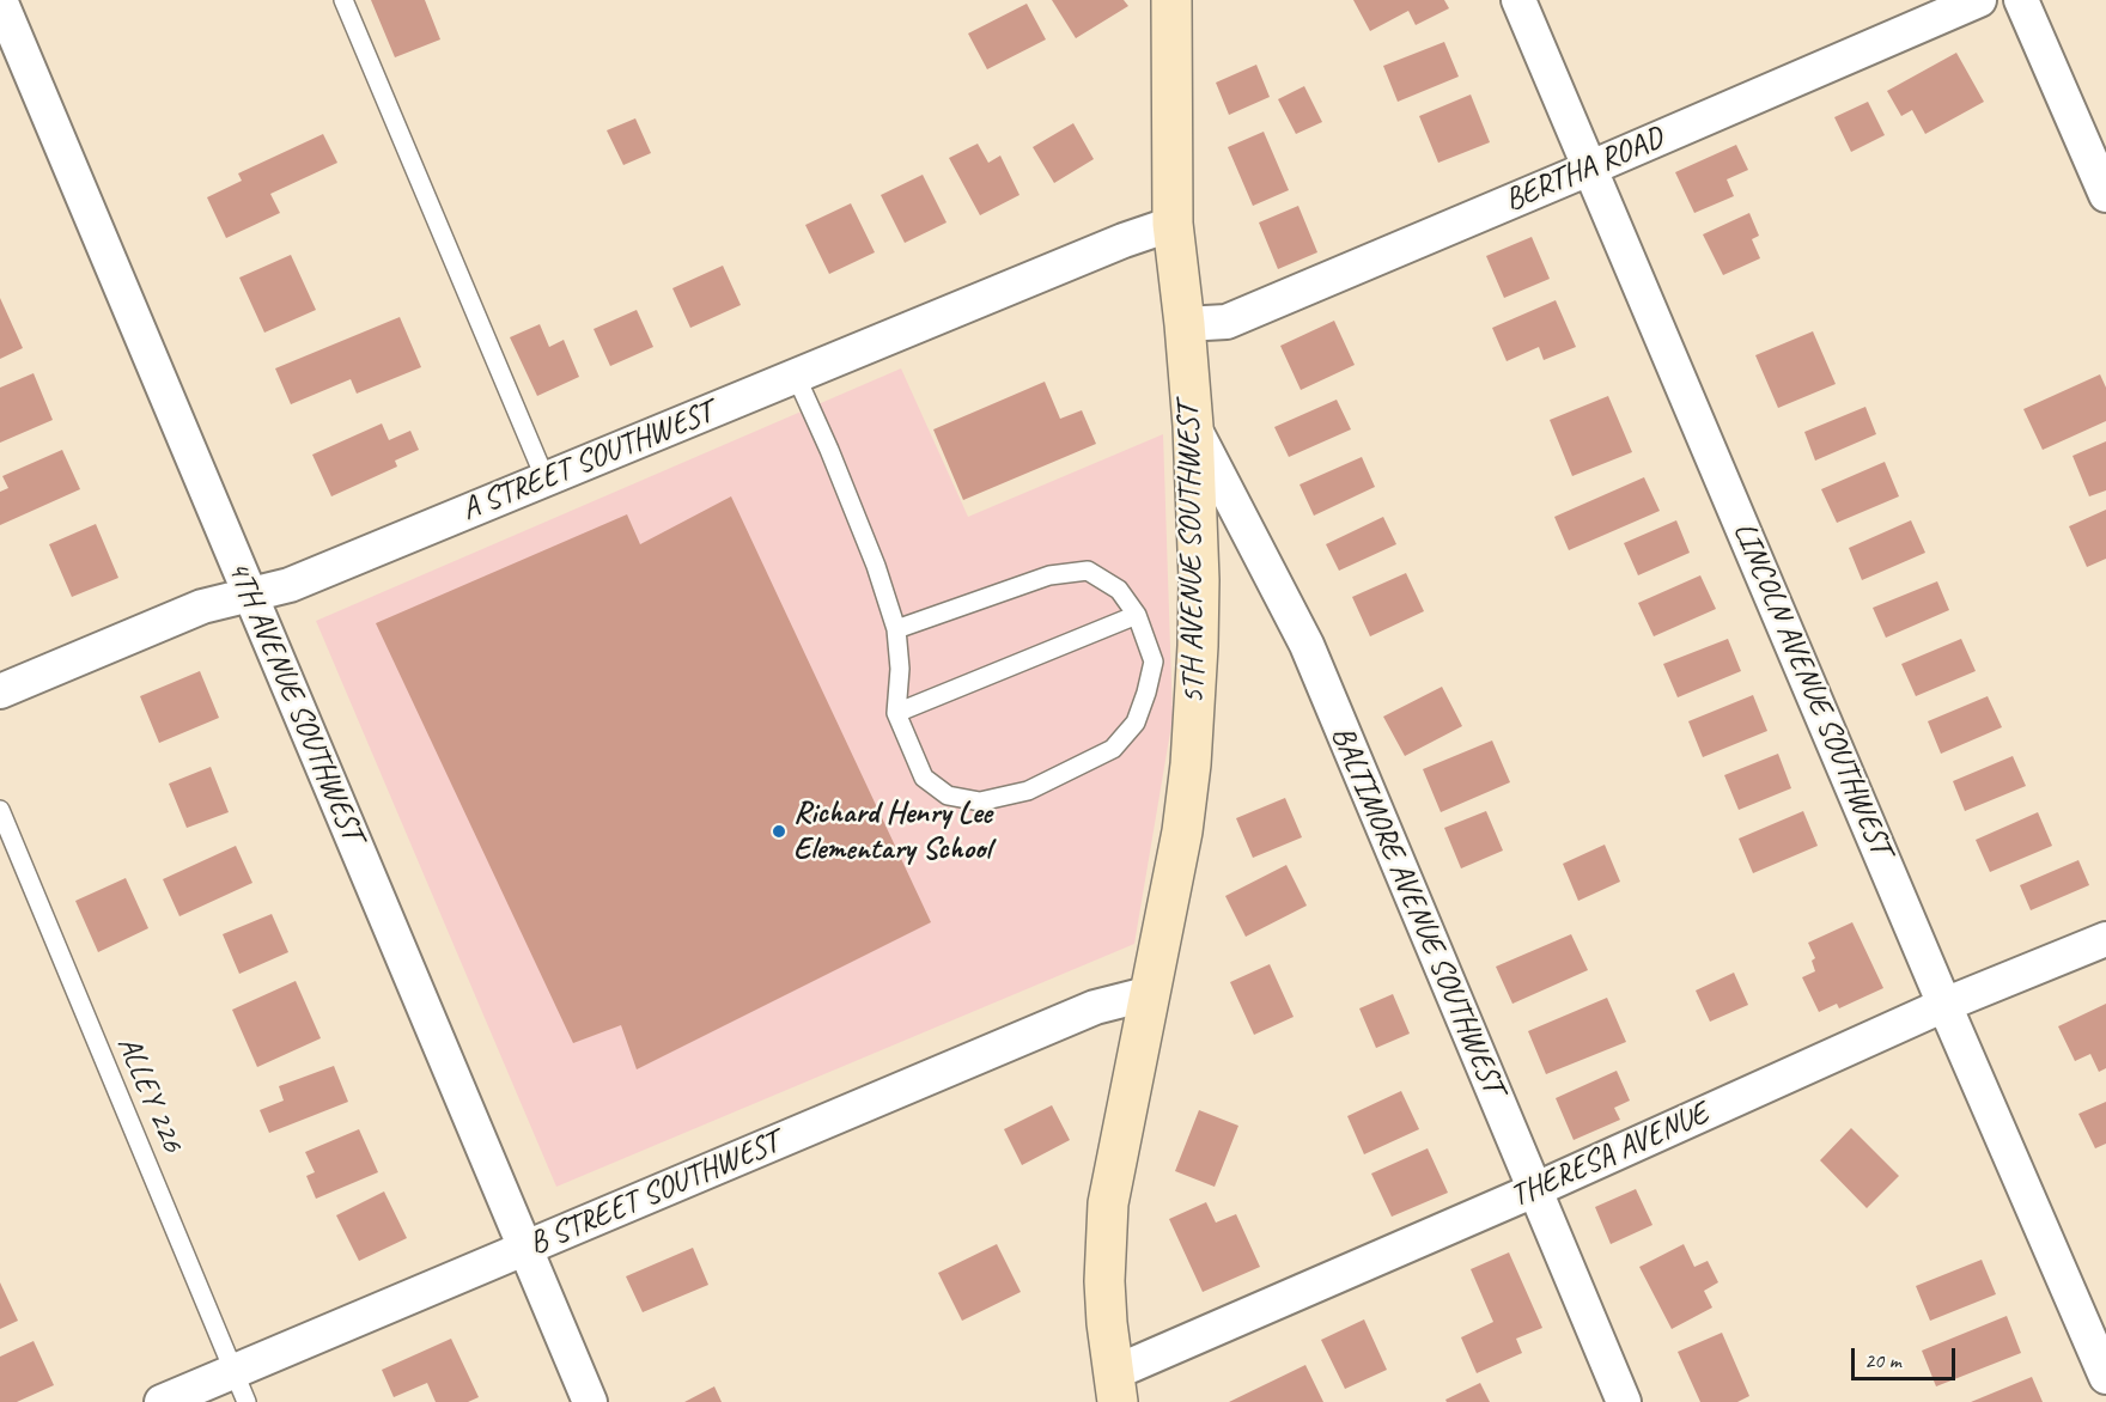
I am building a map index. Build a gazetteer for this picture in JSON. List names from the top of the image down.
{
  "streets": {
    "street": [
      "BERTHA ROAD",
      "A STREET SOUTHWEST",
      "5TH AVENUE SOUTHWEST",
      "LINCOLN AVENUE SOUTHWEST",
      "4TH AVENUE SOUTHWEST",
      "BALTIMORE AVENUE SOUTHWEST",
      "THERESA AVENUE",
      "B STREET SOUTHWEST"
    ],
    "lane": ["ALLEY 226"]
  },
  "crossings": [
    ["BERTHA ROAD", "5TH AVENUE SOUTHWEST"],
    ["BERTHA ROAD", "LINCOLN AVENUE SOUTHWEST"],
    ["A STREET SOUTHWEST", "5TH AVENUE SOUTHWEST"],
    ["A STREET SOUTHWEST", "4TH AVENUE SOUTHWEST"],
    ["5TH AVENUE SOUTHWEST", "BALTIMORE AVENUE SOUTHWEST"],
    ["5TH AVENUE SOUTHWEST", "THERESA AVENUE"],
    ["5TH AVENUE SOUTHWEST", "B STREET SOUTHWEST"],
    ["LINCOLN AVENUE SOUTHWEST", "THERESA AVENUE"],
    ["4TH AVENUE SOUTHWEST", "B STREET SOUTHWEST"],
    ["BALTIMORE AVENUE SOUTHWEST", "THERESA AVENUE"],
    ["ALLEY 226", "B STREET SOUTHWEST"]
  ],
  "places": ["Richard Henry Lee Elementary School"],
  "scale_bar": "20 m"
}
